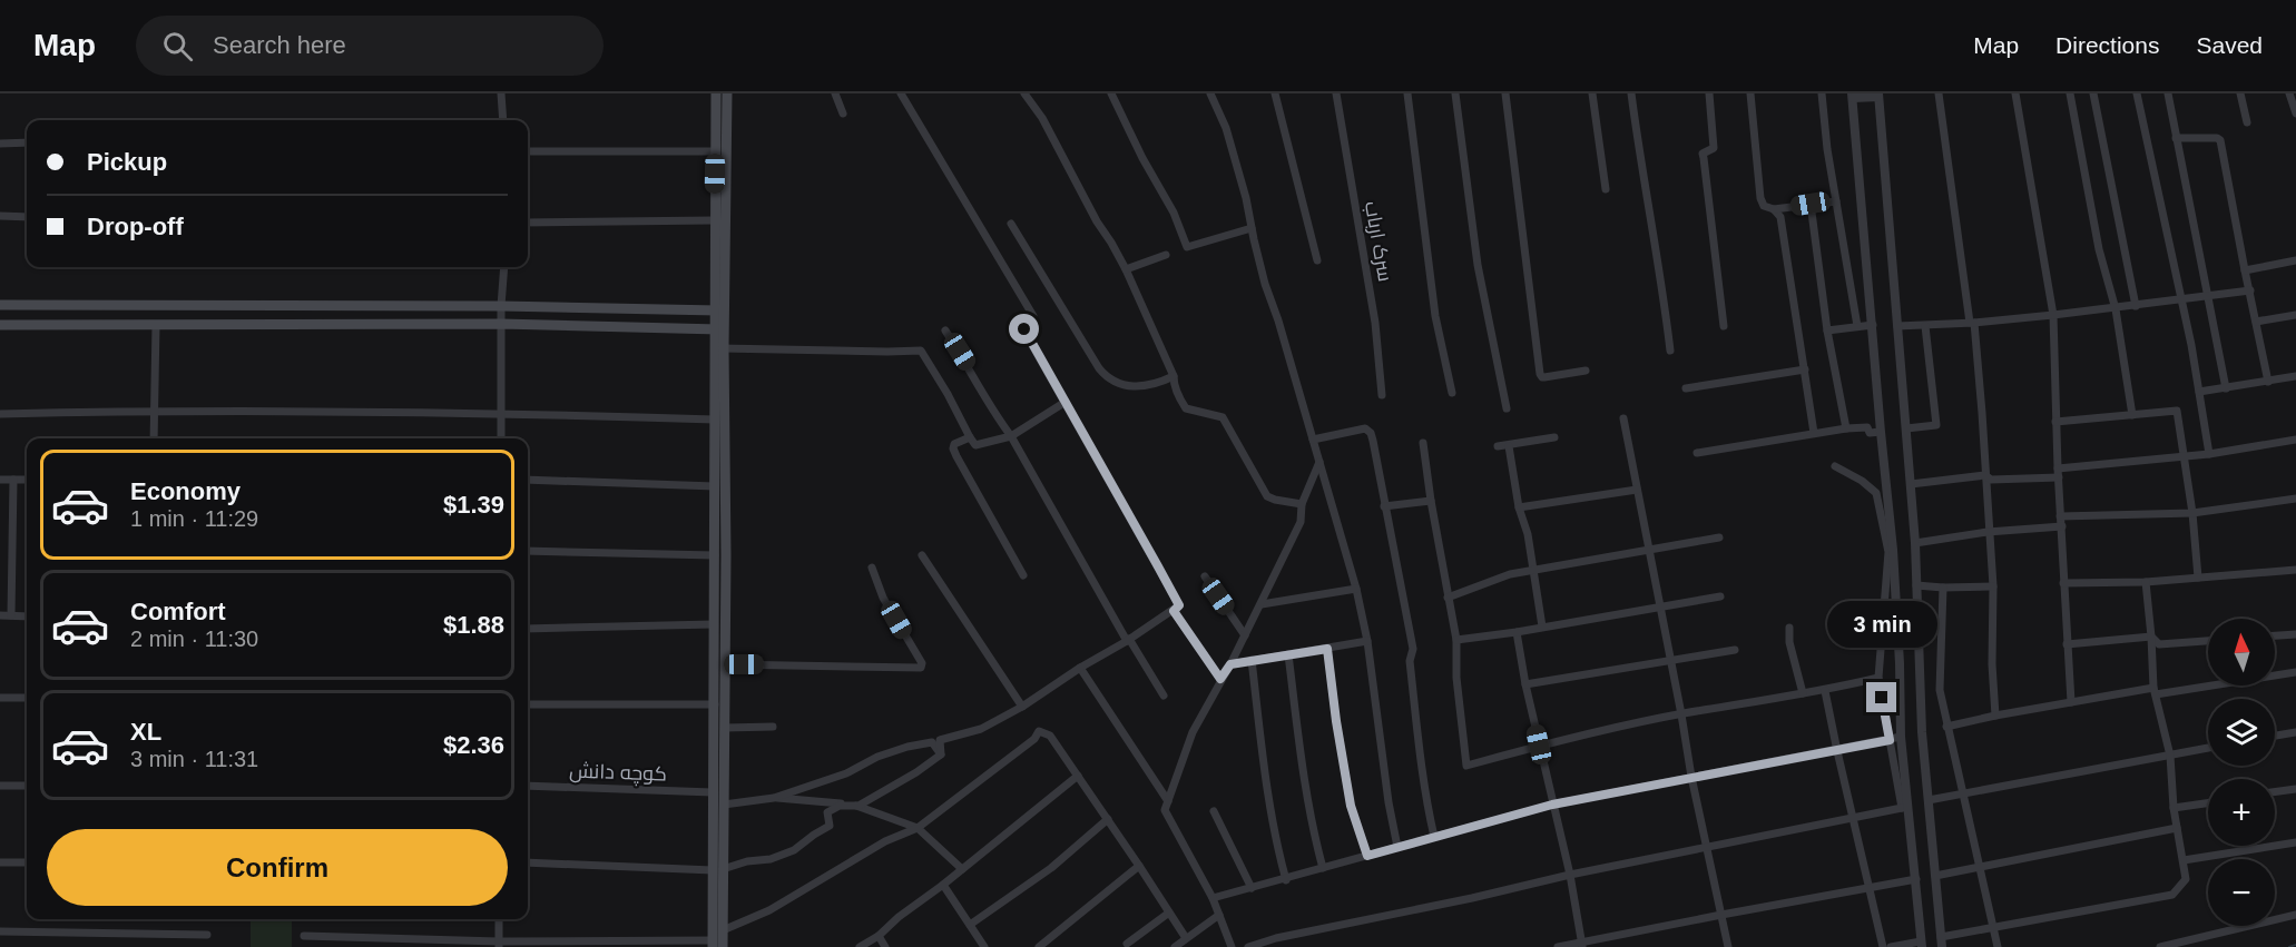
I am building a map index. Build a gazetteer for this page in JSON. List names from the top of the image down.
{
  "streets": {
    "street": ["سرک ارباب", "کوچه دانش"]
  },
  "north": "top",
  "page": {
    "header": "Map",
    "search": "Search here",
    "nav": ["Map", "Directions", "Saved"],
    "banner": ["Pickup", "Drop-off"],
    "list": [
      {
        "name": "Economy",
        "note": "1 min · 11:29",
        "value": "$1.39"
      },
      {
        "name": "Comfort",
        "note": "2 min · 11:30",
        "value": "$1.88"
      },
      {
        "name": "XL",
        "note": "3 min · 11:31",
        "value": "$2.36"
      }
    ],
    "bubble": "3 min",
    "map_buttons": ["+", "−"],
    "buttons": "Confirm"
  }
}
